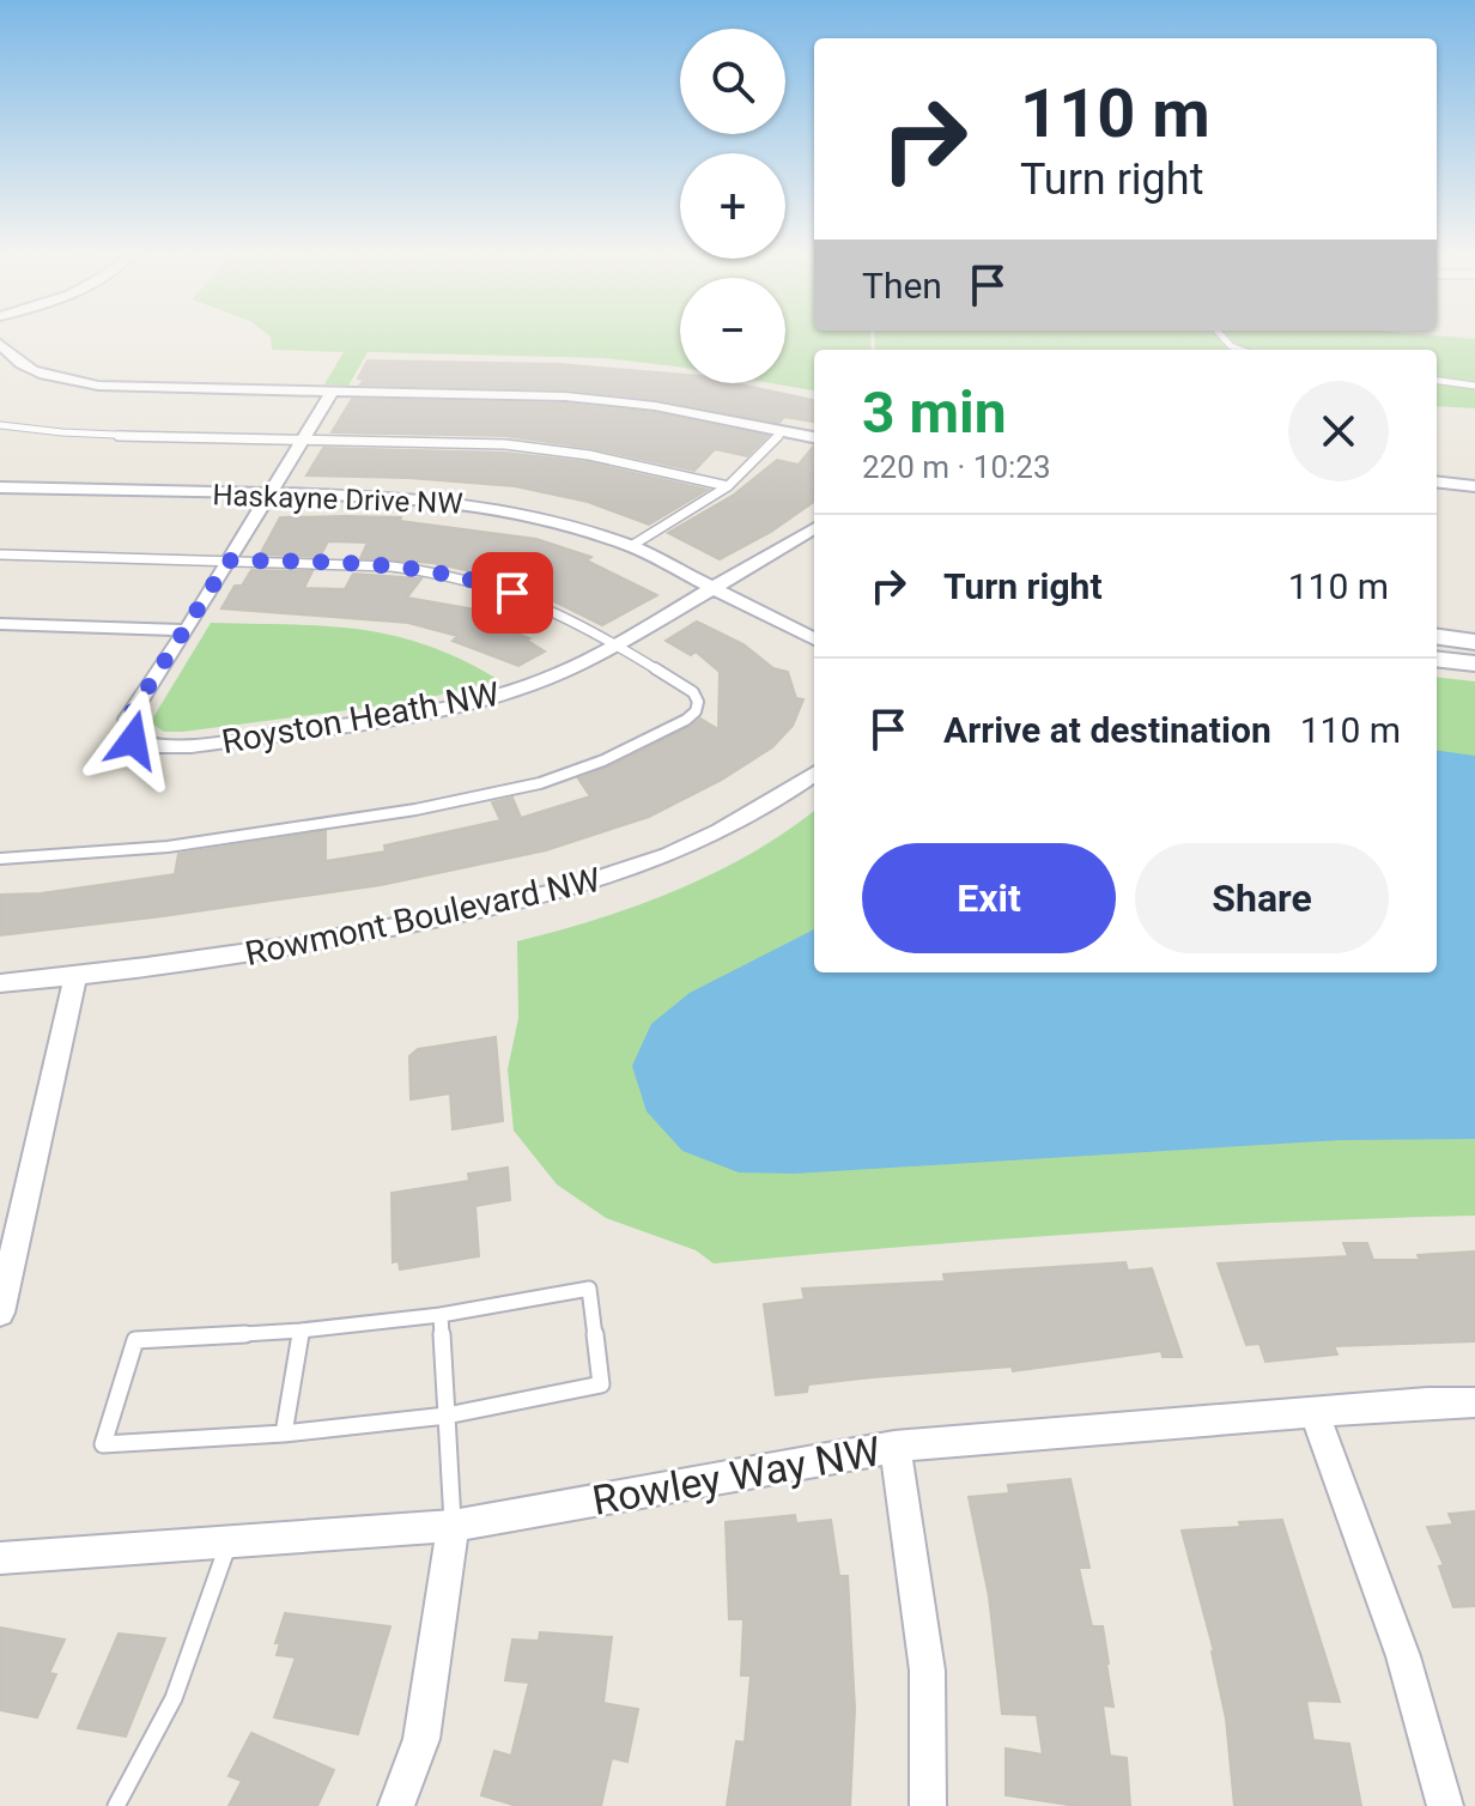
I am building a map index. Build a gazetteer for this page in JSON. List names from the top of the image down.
{
  "streets": {
    "street": [
      "Haskayne Drive NW",
      "Royston Heath NW",
      "Rowmont Boulevard NW",
      "Rowley Way NW"
    ]
  },
  "crossings": [
    ["Haskayne Drive NW", "Royston Heath NW"]
  ],
  "page": {
    "map_buttons": ["+", "−"],
    "turn": ["110 m", "Turn right"],
    "then": "Then",
    "heading": ["3 min", "220 m · 10:23"],
    "list": [
      {
        "name": "Turn right",
        "value": "110 m"
      },
      {
        "name": "Arrive at destination",
        "value": "110 m"
      }
    ],
    "buttons": ["Exit", "Share"]
  }
}
